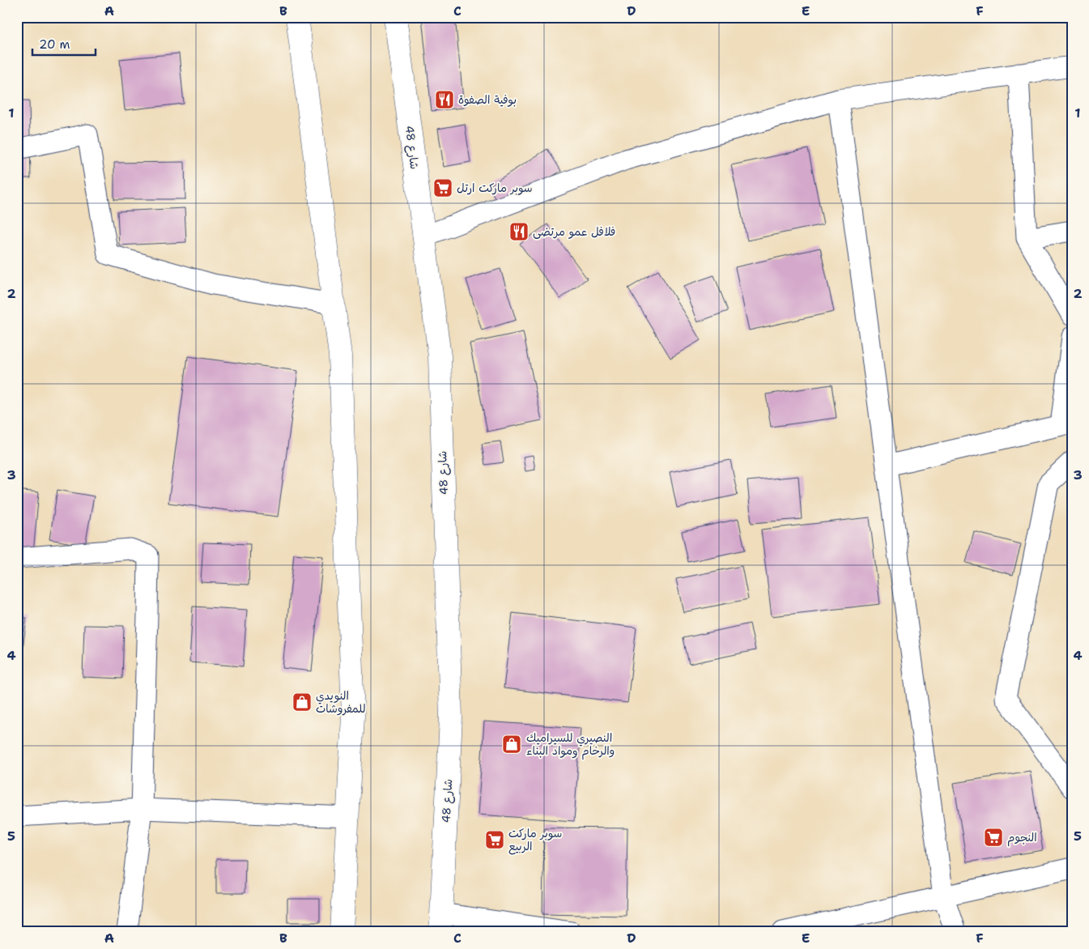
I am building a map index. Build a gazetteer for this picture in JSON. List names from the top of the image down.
{
  "streets": {
    "main road": ["شارع 48"]
  },
  "places": {
    "restaurant": ["بوفية الصفوة", "فلافل عمو مرتضى"],
    "supermarket": ["سوبر ماركت ارتل", "النجوم", "سوبر ماركت الربيع"],
    "shop": ["النويدي للمفروشات", "النصيري للسيراميك والرخام ومواد البناء"]
  },
  "scale_bar": "20 m",
  "grid": {
    "columns": [
      "A",
      "B",
      "C",
      "D",
      "E",
      "F"
    ],
    "rows": [
      "1",
      "2",
      "3",
      "4",
      "5"
    ]
  }
}
